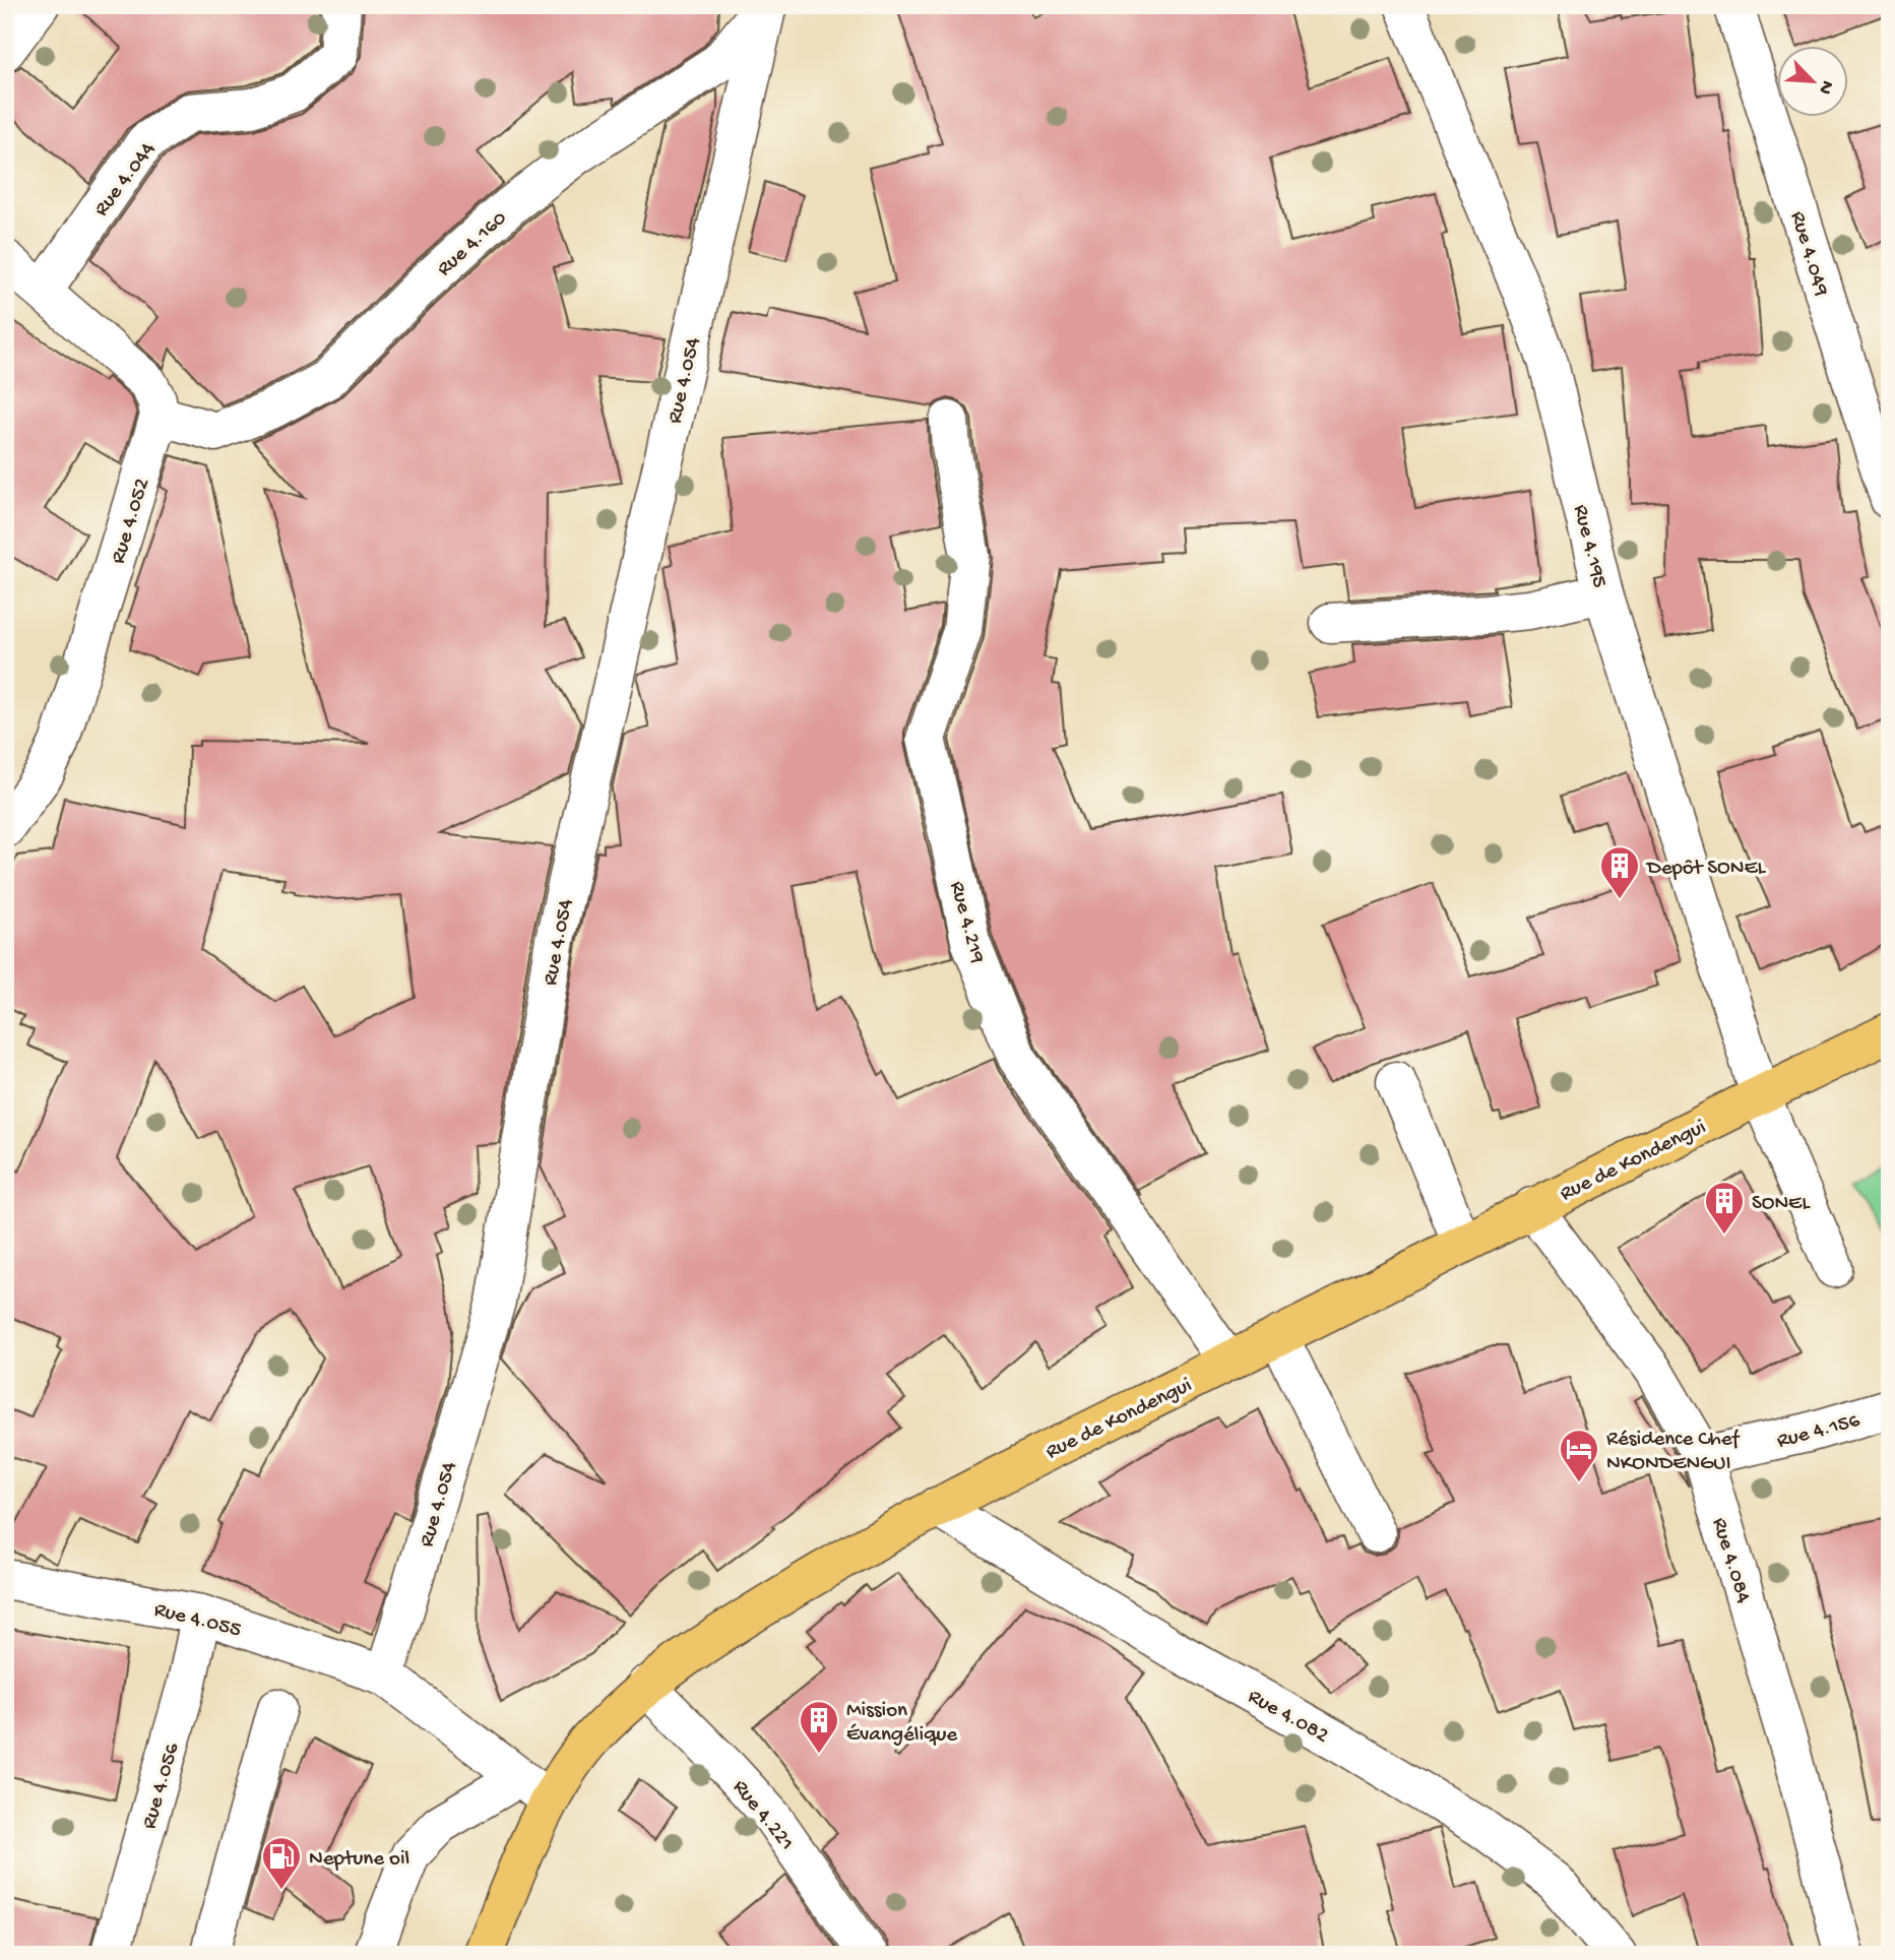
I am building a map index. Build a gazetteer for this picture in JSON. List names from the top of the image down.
{
  "streets": {
    "main road": ["Rue de Kondengui"],
    "street": [
      "Rue 4.044",
      "Rue 4.160",
      "Rue 4.049",
      "Rue 4.054",
      "Rue 4.052",
      "Rue 4.195",
      "Rue 4.219",
      "Rue 4.156",
      "Rue 4.084",
      "Rue 4.055",
      "Rue 4.082",
      "Rue 4.056",
      "Rue 4.221"
    ]
  },
  "crossings": [
    ["Rue 4.160", "Rue 4.054"],
    ["Rue 4.160", "Rue 4.052"],
    ["Rue 4.054", "Rue 4.055"],
    ["Rue 4.195", "Rue de Kondengui"],
    ["Rue 4.219", "Rue de Kondengui"],
    ["Rue de Kondengui", "Rue 4.084"],
    ["Rue de Kondengui", "Rue 4.082"],
    ["Rue de Kondengui", "Rue 4.221"],
    ["Rue 4.156", "Rue 4.084"],
    ["Rue 4.055", "Rue 4.056"]
  ],
  "places": {
    "building": ["Depôt SONEL", "SONEL", "Mission Évangélique"],
    "hotel": ["Résidence Chef NKONDENGUI"],
    "fuel station": ["Neptune oil"]
  },
  "north": "bottom right"
}
